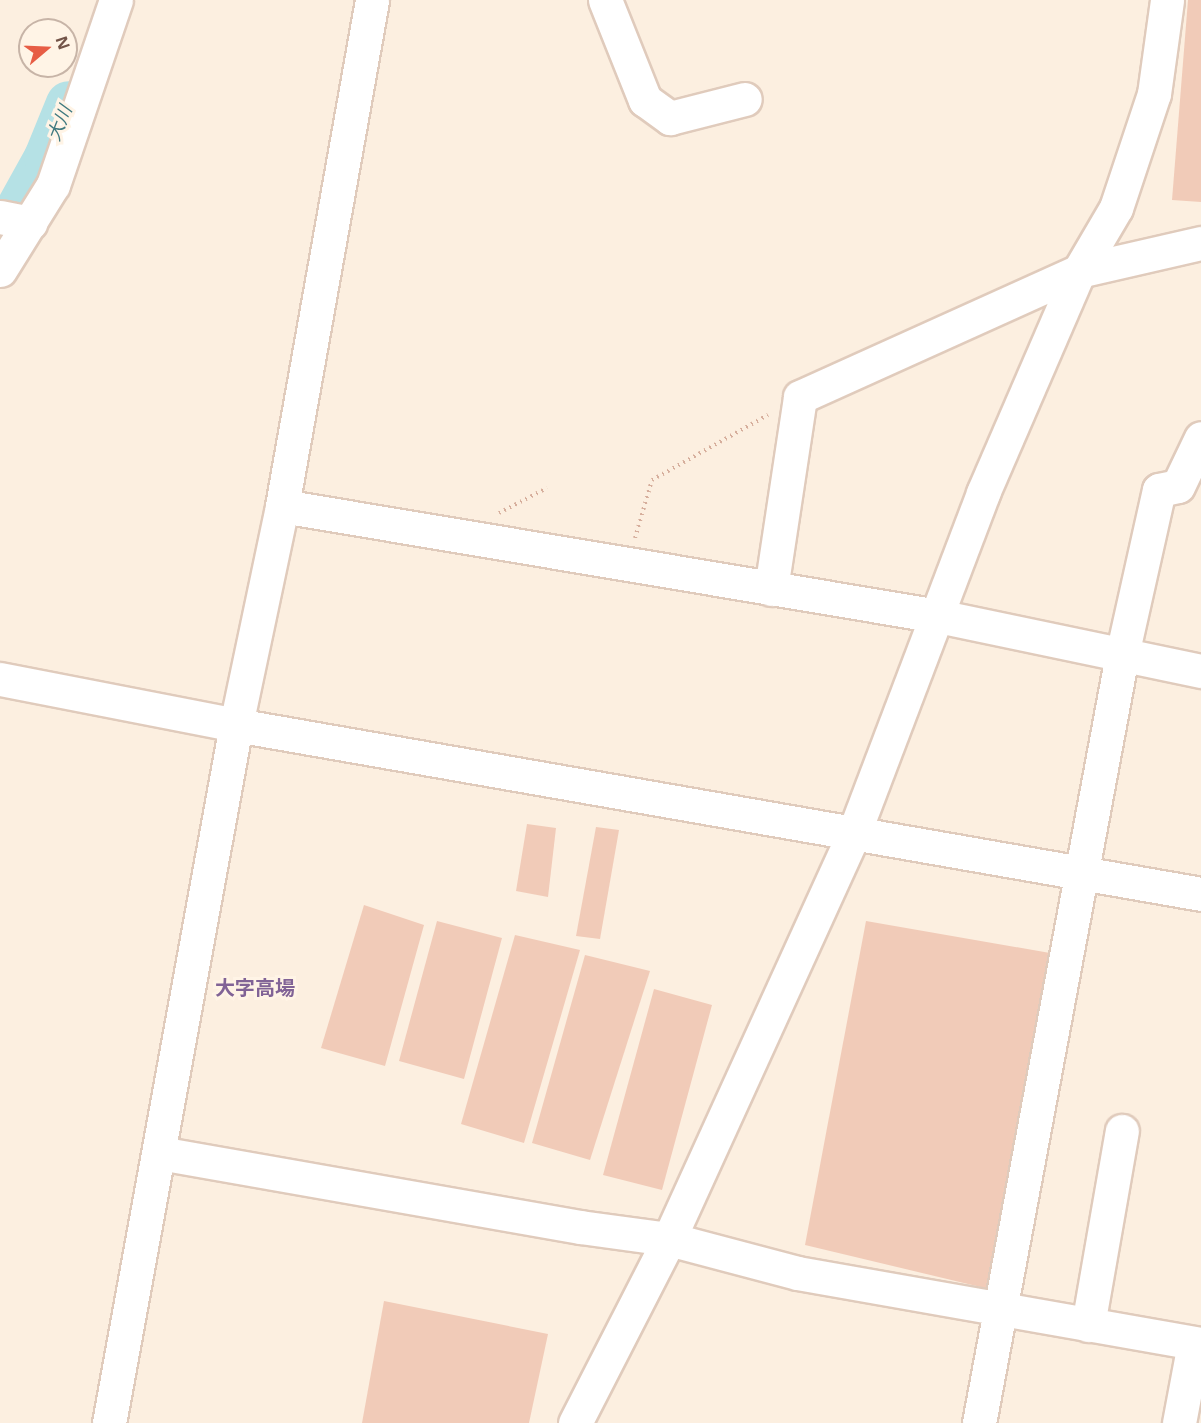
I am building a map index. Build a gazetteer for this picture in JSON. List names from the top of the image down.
{
  "districts": ["大字高場"],
  "water": ["大川"],
  "north": "right"
}
